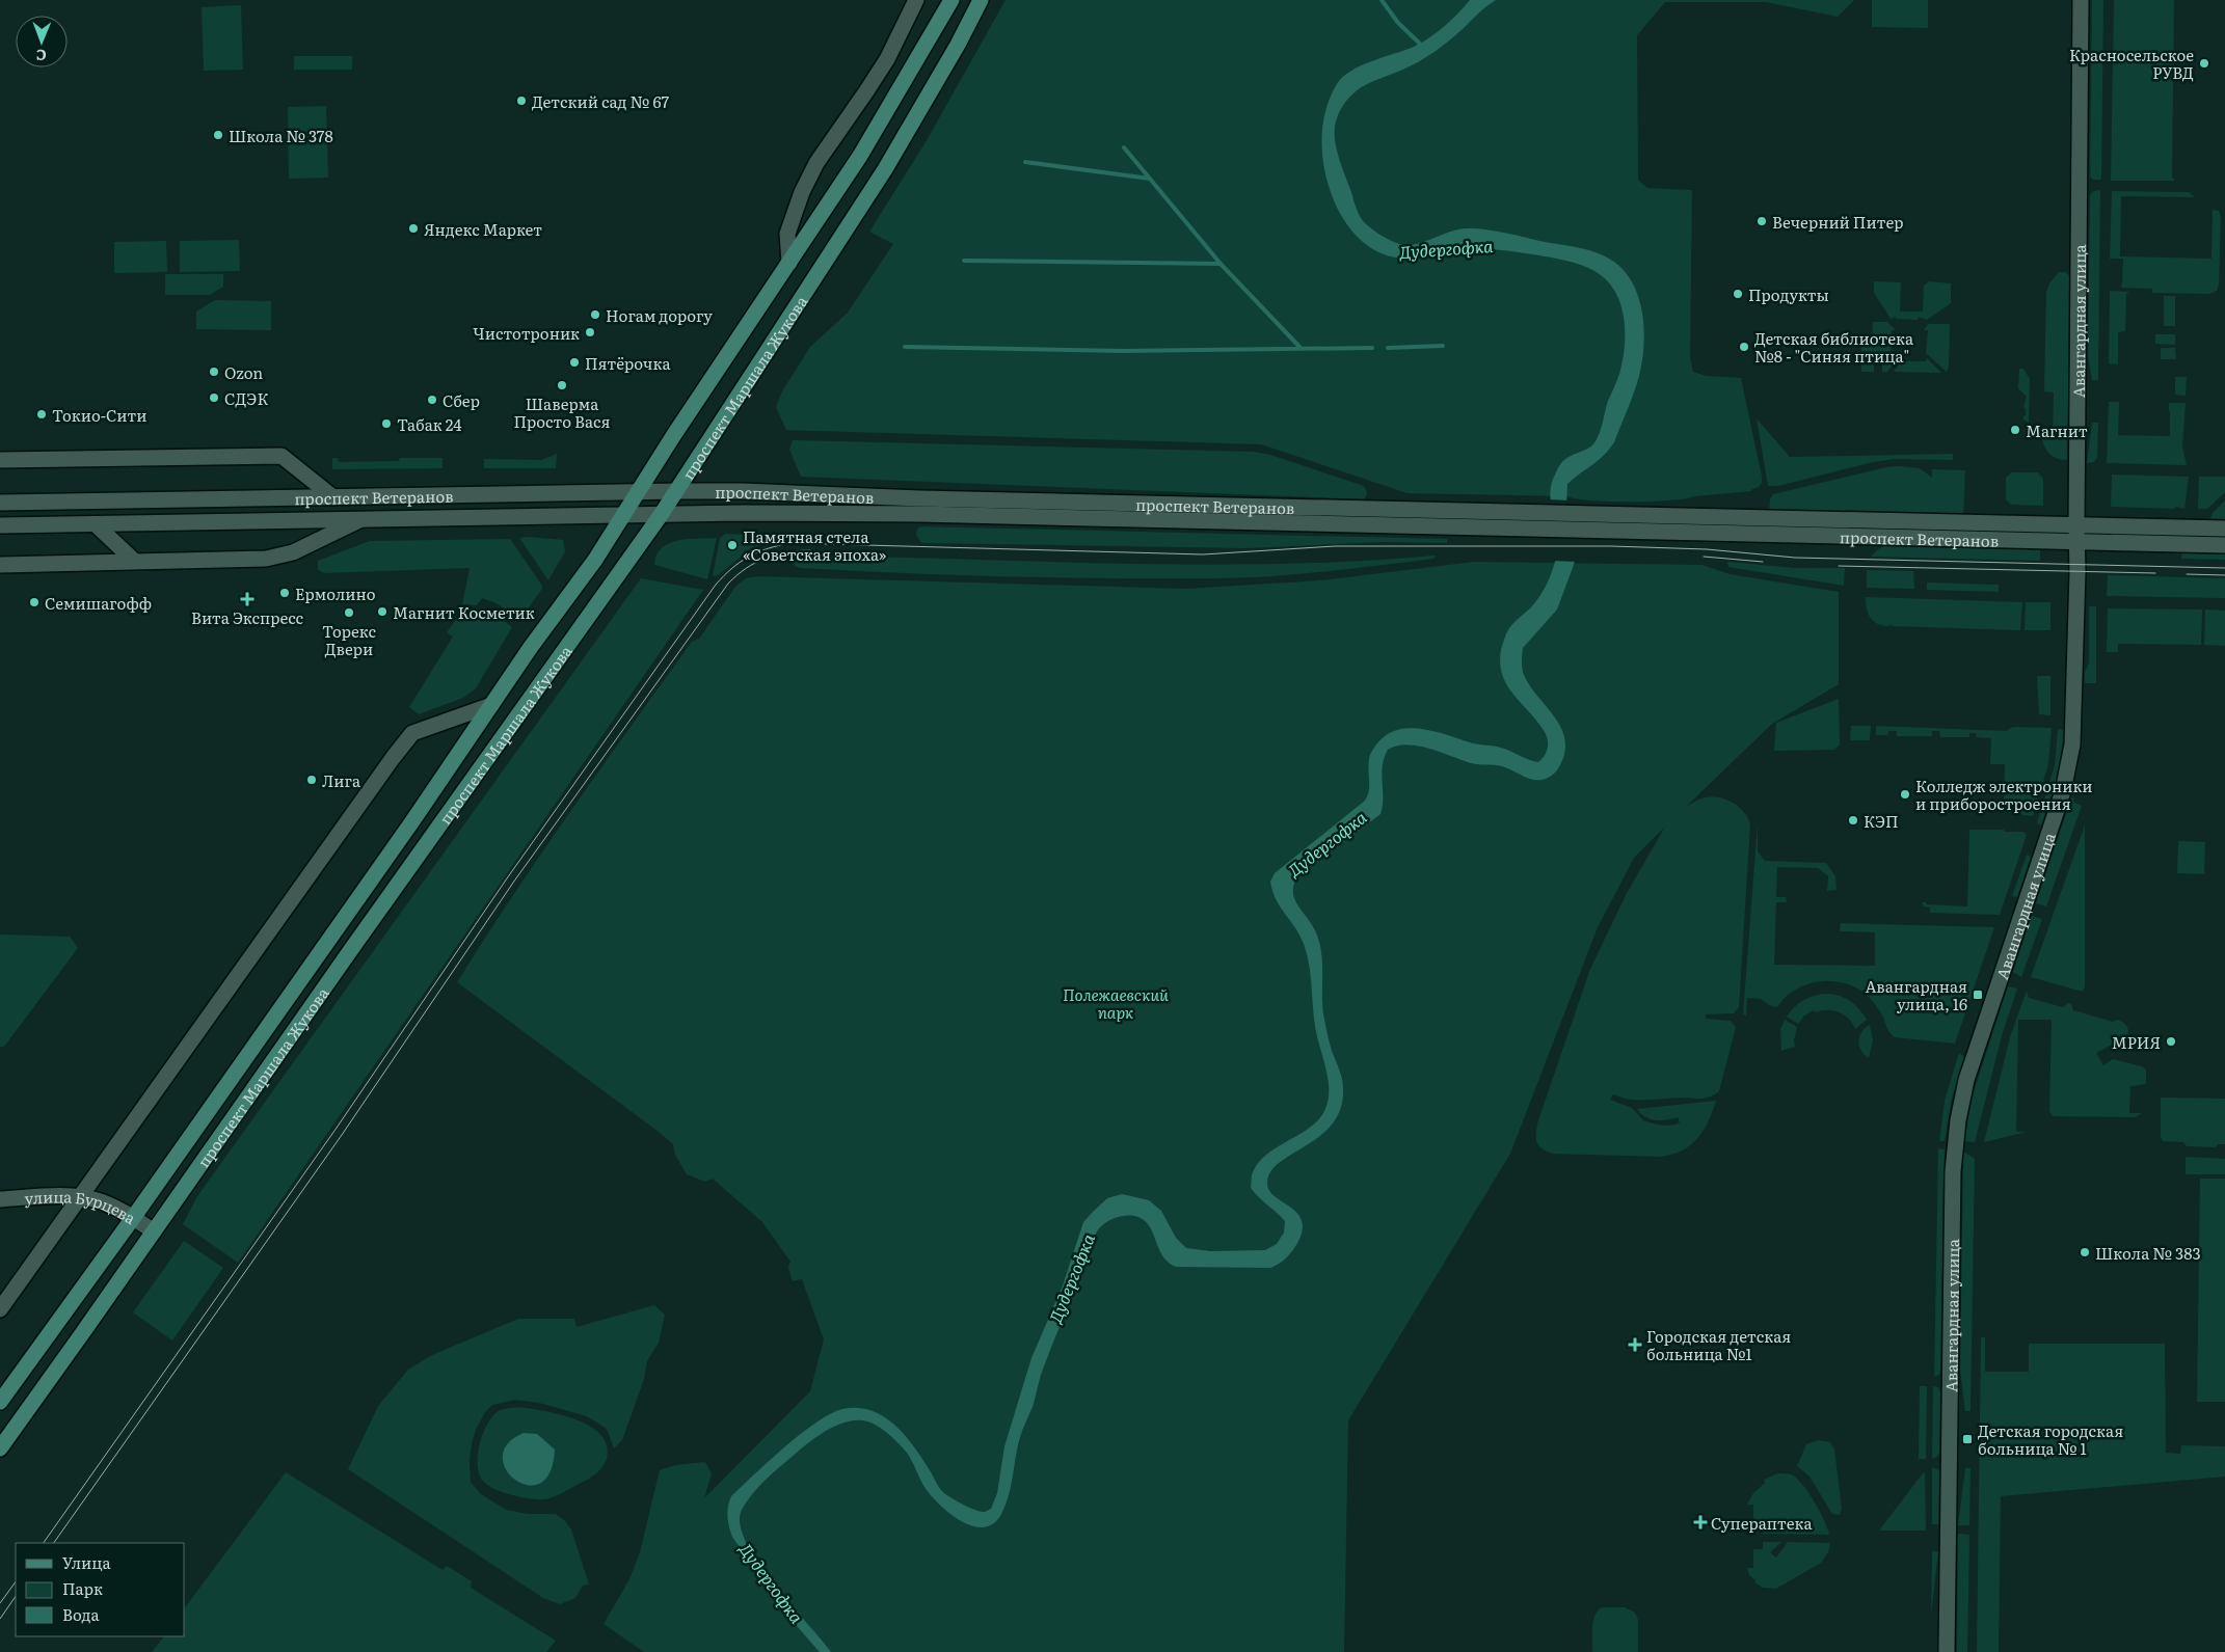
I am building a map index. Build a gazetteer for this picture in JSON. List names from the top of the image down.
{
  "streets": {
    "main road": [
      "Авангардная улица",
      "проспект Маршала Жукова",
      "проспект Ветеранов",
      "улица Бурцева"
    ]
  },
  "crossings": [
    ["Авангардная улица", "проспект Ветеранов"],
    ["проспект Маршала Жукова", "проспект Ветеранов"],
    ["проспект Маршала Жукова", "улица Бурцева"]
  ],
  "water": ["Дудергофка"],
  "parks": ["Полежаевский парк"],
  "places": {
    "other": [
      "Красносельское РУВД",
      "Детский сад № 67",
      "Школа № 378",
      "Вечерний Питер",
      "Яндекс Маркет",
      "Продукты",
      "Ногам дорогу",
      "Чистотроник",
      "Детская библиотека №8 - \"Синяя птица\"",
      "Пятёрочка",
      "Ozon",
      "Шаверма Просто Вася",
      "СДЭК",
      "Сбер",
      "Токио-Сити",
      "Табак 24",
      "Магнит",
      "Памятная стела «Советская эпоха»",
      "Ермолино",
      "Семишагофф",
      "Магнит Косметик",
      "Торекс Двери",
      "Лига",
      "Колледж электроники и приборостроения",
      "КЭП",
      "МРИЯ",
      "Школа № 383"
    ],
    "health": ["Вита Экспресс", "Городская детская больница №1", "Супераптека"],
    "transit": ["Авангардная улица, 16", "Детская городская больница № 1"]
  },
  "legend": ["Улица", "Парк", "Вода"],
  "north": "bottom"
}
